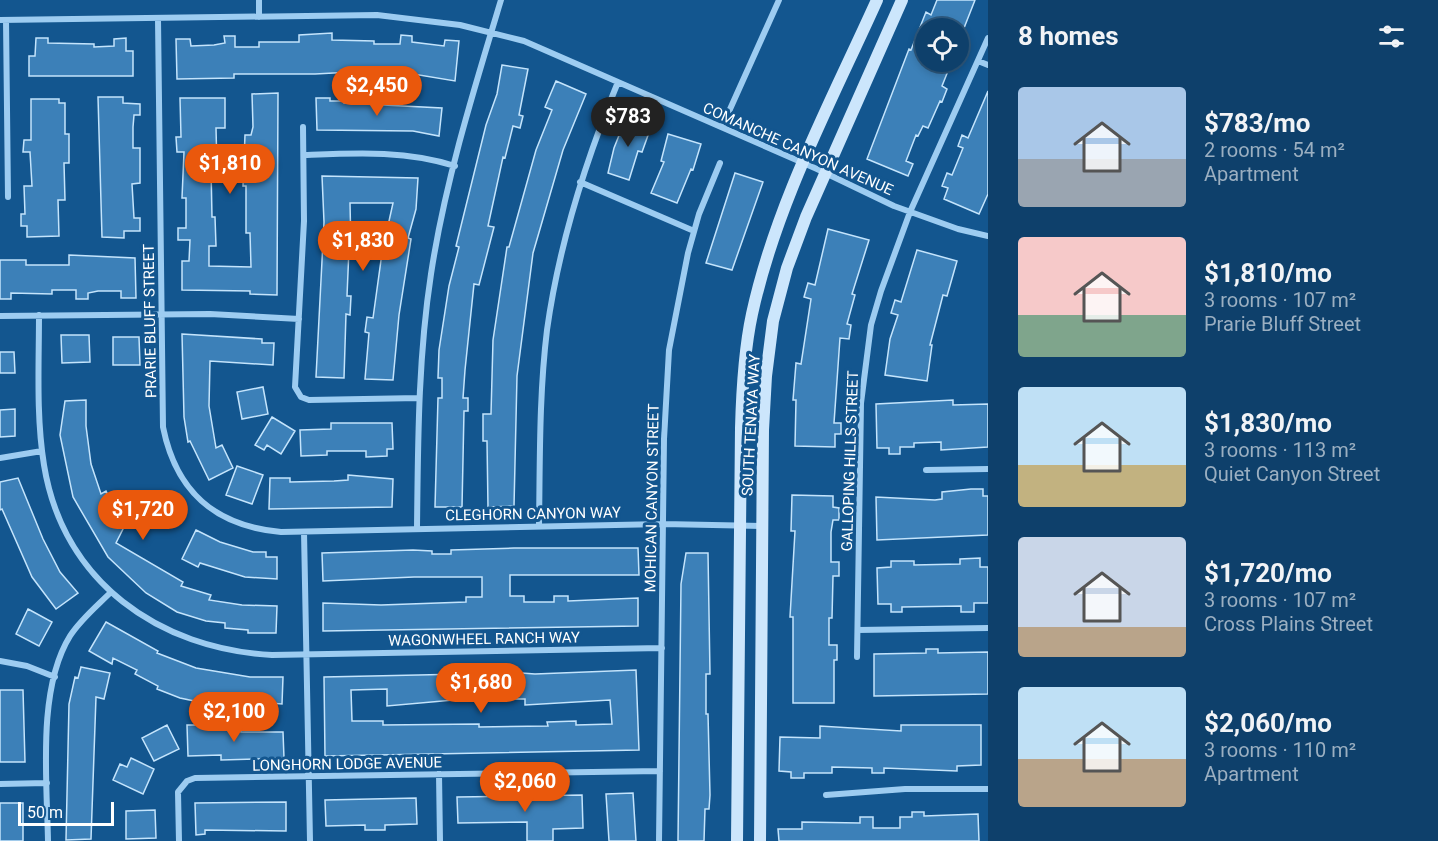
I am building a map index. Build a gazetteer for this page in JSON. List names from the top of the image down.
{
  "streets": {
    "street": [
      "COMANCHE CANYON AVENUE",
      "PRARIE BLUFF STREET",
      "SOUTH TENAYA WAY",
      "GALLOPING HILLS STREET",
      "MOHICAN CANYON STREET",
      "CLEGHORN CANYON WAY",
      "WAGONWHEEL RANCH WAY",
      "LONGHORN LODGE AVENUE"
    ]
  },
  "crossings": [
    ["COMANCHE CANYON AVENUE", "PRARIE BLUFF STREET"],
    ["COMANCHE CANYON AVENUE", "SOUTH TENAYA WAY"],
    ["COMANCHE CANYON AVENUE", "GALLOPING HILLS STREET"],
    ["PRARIE BLUFF STREET", "CLEGHORN CANYON WAY"],
    ["SOUTH TENAYA WAY", "CLEGHORN CANYON WAY"],
    ["MOHICAN CANYON STREET", "CLEGHORN CANYON WAY"],
    ["MOHICAN CANYON STREET", "WAGONWHEEL RANCH WAY"],
    ["MOHICAN CANYON STREET", "LONGHORN LODGE AVENUE"]
  ],
  "scale_bar": "50 m",
  "page": {
    "heading": "8 homes",
    "price": [
      "$2,450",
      "$783",
      "$1,810",
      "$1,830",
      "$1,720",
      "$1,680",
      "$2,100",
      "$2,060"
    ],
    "list": [
      {
        "name": "$783/mo",
        "note": "2 rooms · 54 m² · Apartment"
      },
      {
        "name": "$1,810/mo",
        "note": "3 rooms · 107 m² · Prarie Bluff Street"
      },
      {
        "name": "$1,830/mo",
        "note": "3 rooms · 113 m² · Quiet Canyon Street"
      },
      {
        "name": "$1,720/mo",
        "note": "3 rooms · 107 m² · Cross Plains Street"
      },
      {
        "name": "$2,060/mo",
        "note": "3 rooms · 110 m² · Apartment"
      }
    ],
    "scale": "50 m"
  }
}
